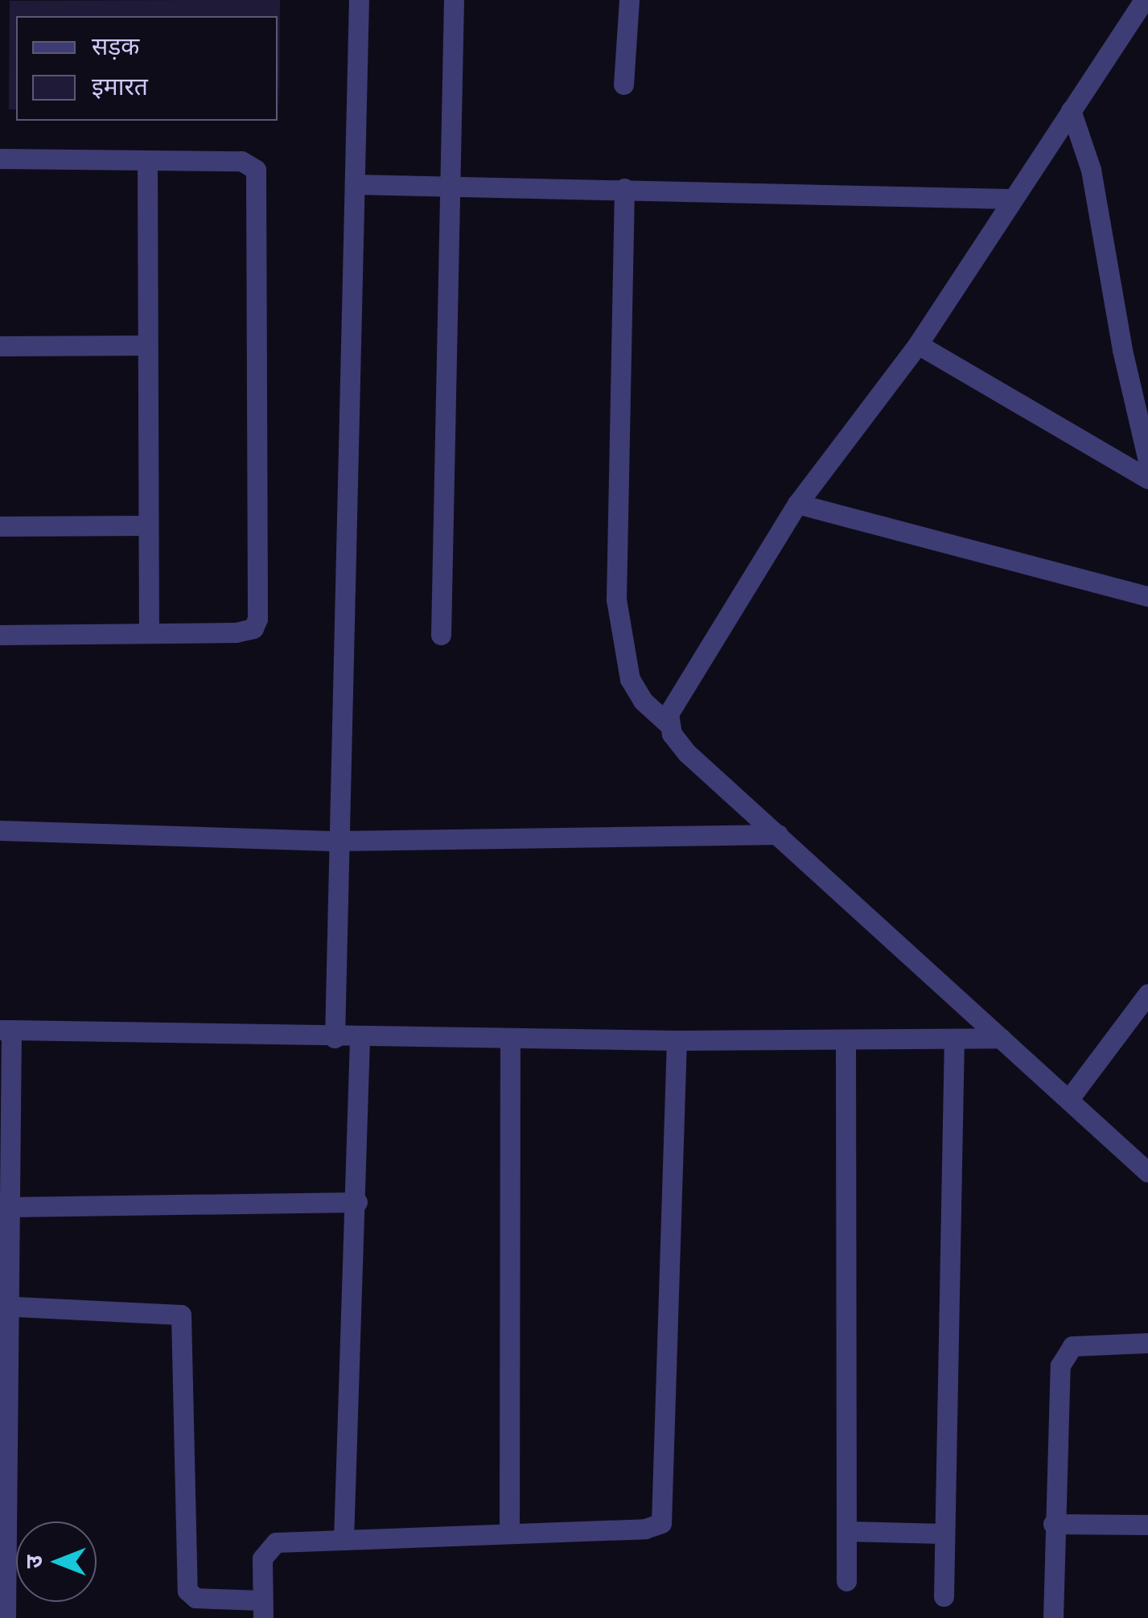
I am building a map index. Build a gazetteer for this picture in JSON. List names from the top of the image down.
{
  "legend": ["सड़क", "इमारत"],
  "north": "left"
}
